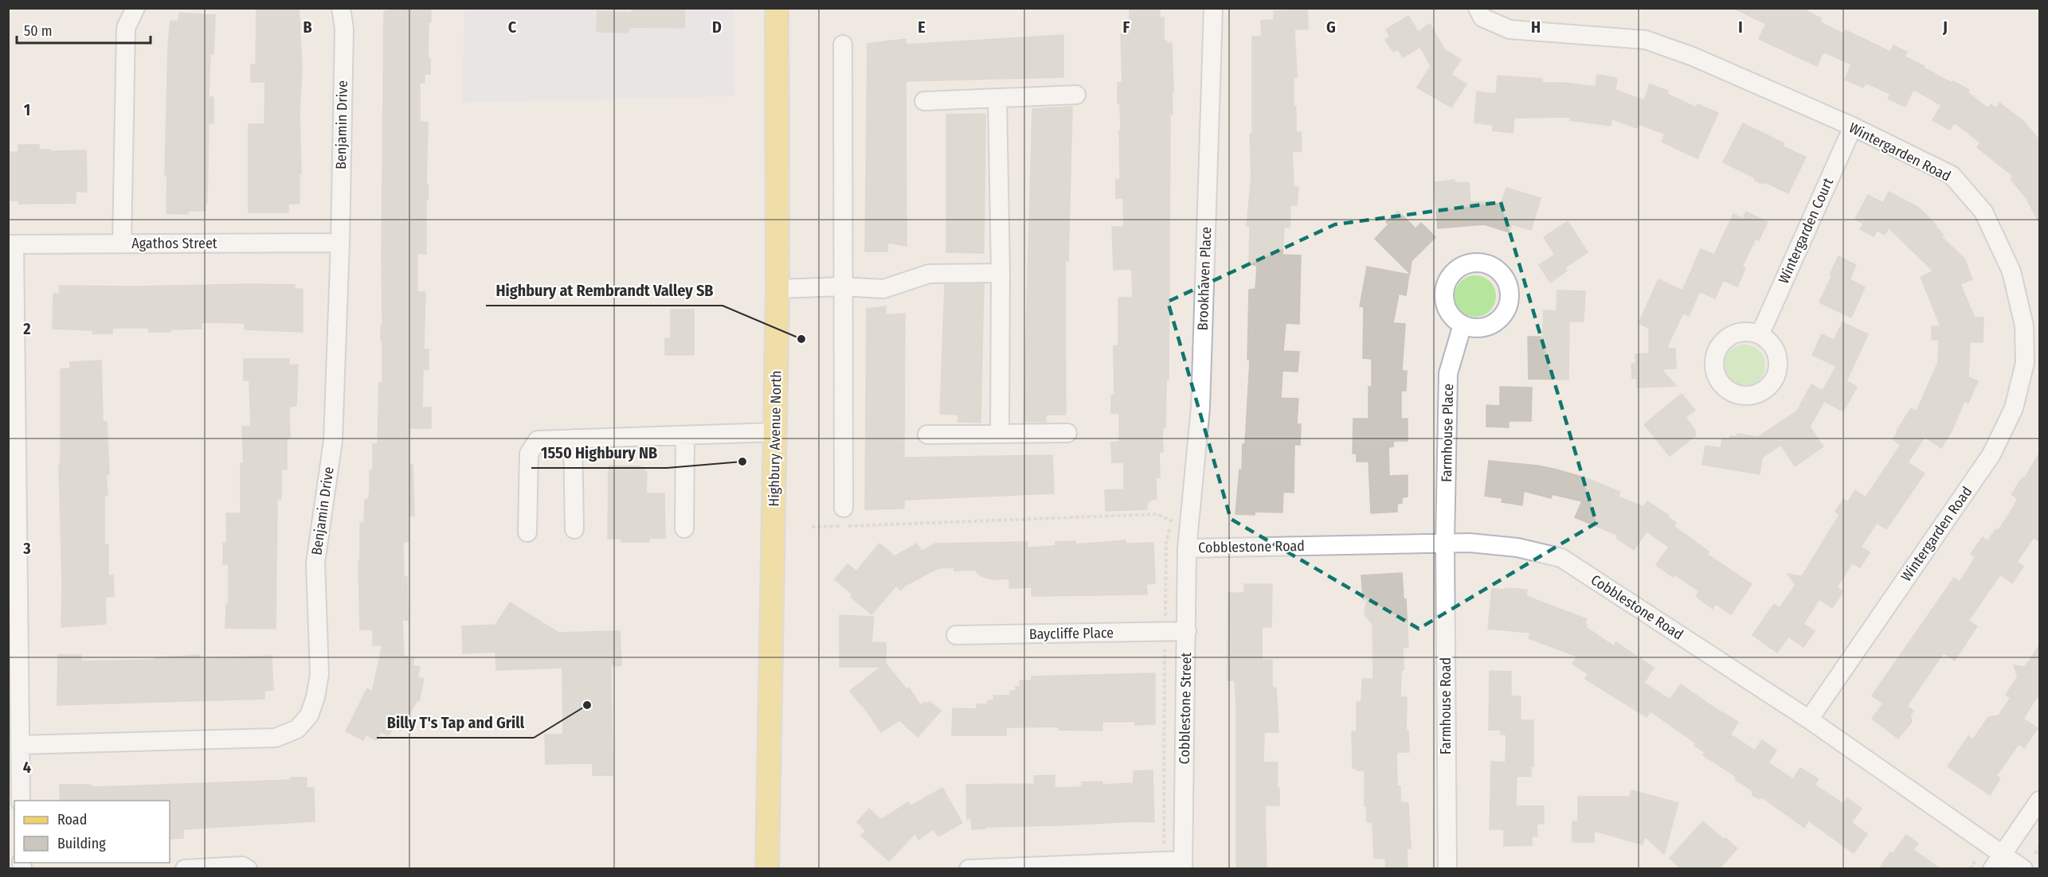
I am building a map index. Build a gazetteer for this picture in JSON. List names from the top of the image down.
{
  "streets": {
    "main road": ["Highbury Avenue North"],
    "street": [
      "Benjamin Drive",
      "Wintergarden Road",
      "Wintergarden Court",
      "Agathos Street",
      "Brookhaven Place",
      "Farmhouse Place",
      "Cobblestone Road",
      "Baycliffe Place",
      "Farmhouse Road",
      "Cobblestone Street"
    ]
  },
  "crossings": [
    ["Benjamin Drive", "Agathos Street"],
    ["Wintergarden Road", "Wintergarden Court"],
    ["Wintergarden Road", "Cobblestone Road"],
    ["Brookhaven Place", "Cobblestone Road"],
    ["Brookhaven Place", "Cobblestone Street"],
    ["Farmhouse Place", "Cobblestone Road"],
    ["Farmhouse Place", "Farmhouse Road"],
    ["Cobblestone Road", "Farmhouse Road"],
    ["Cobblestone Road", "Cobblestone Street"],
    ["Baycliffe Place", "Cobblestone Street"]
  ],
  "places": ["Highbury at Rembrandt Valley SB", "1550 Highbury NB", "Billy T's Tap and Grill"],
  "legend": ["Road", "Building"],
  "scale_bar": "50 m",
  "grid": {
    "columns": [
      "B",
      "C",
      "D",
      "E",
      "F",
      "G",
      "H",
      "I",
      "J"
    ],
    "rows": [
      "1",
      "2",
      "3",
      "4"
    ]
  }
}
